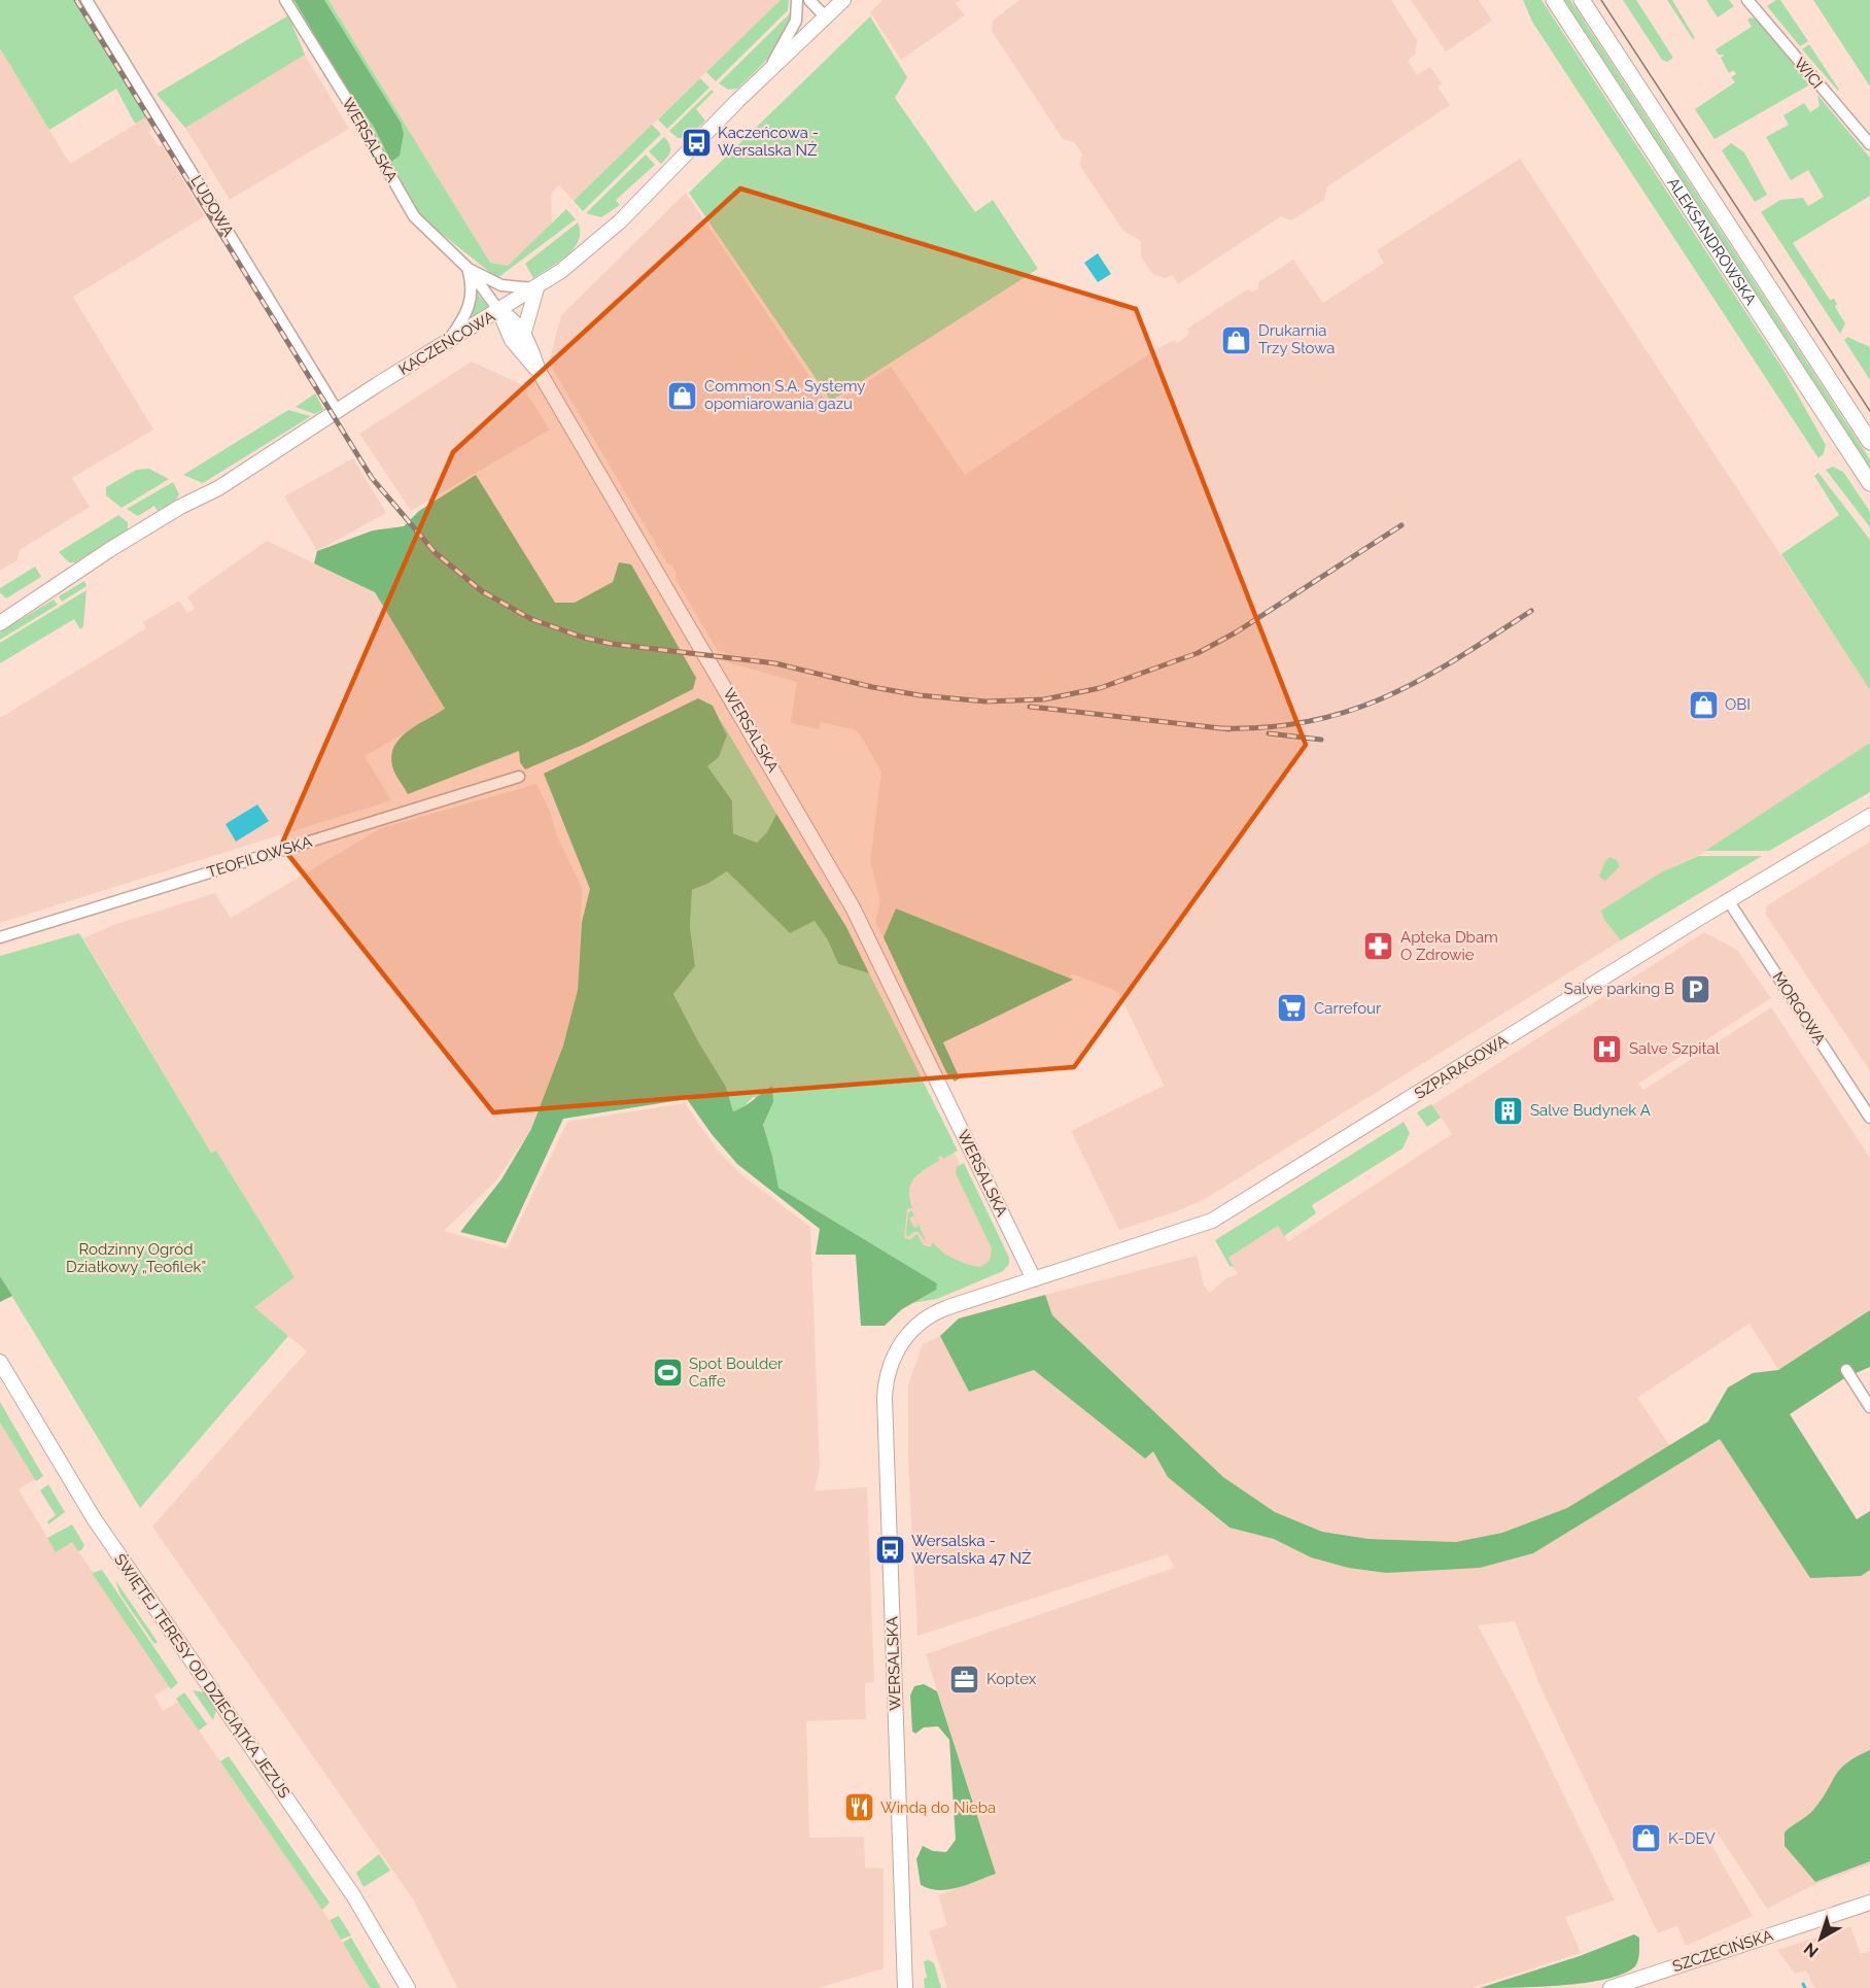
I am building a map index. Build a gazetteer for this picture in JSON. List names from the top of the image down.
{
  "streets": {
    "main road": ["ALEKSANDROWSKA"],
    "street": [
      "WICI",
      "WERSALSKA",
      "LUDOWA",
      "KACZEŃCOWA",
      "TEOFILOWSKA",
      "MORGOWA",
      "SZPARAGOWA",
      "ŚWIĘTEJ TERESY OD DZIECIĄTKA JEZUS",
      "SZCZECIŃSKA"
    ]
  },
  "crossings": [
    ["WERSALSKA", "KACZEŃCOWA"],
    ["WERSALSKA", "SZPARAGOWA"],
    ["LUDOWA", "KACZEŃCOWA"],
    ["MORGOWA", "SZPARAGOWA"]
  ],
  "parks": ["Rodzinny Ogród Działkowy „Teofilek”"],
  "places": {
    "bus stop": ["Kaczeńcowa - Wersalska NŻ", "Wersalska - Wersalska 47 NŻ"],
    "shop": [
      "Drukarnia Trzy Słowa",
      "Common S.A. Systemy opomiarowania gazu",
      "OBI",
      "K-DEV"
    ],
    "pharmacy": ["Apteka Dbam O Zdrowie"],
    "parking": ["Salve parking B"],
    "supermarket": ["Carrefour"],
    "hospital": ["Salve Szpital"],
    "building": ["Salve Budynek A"],
    "sports": ["Spot Boulder Caffe"],
    "office": ["Koptex"],
    "restaurant": ["Windą do Nieba"]
  },
  "north": "bottom left"
}
